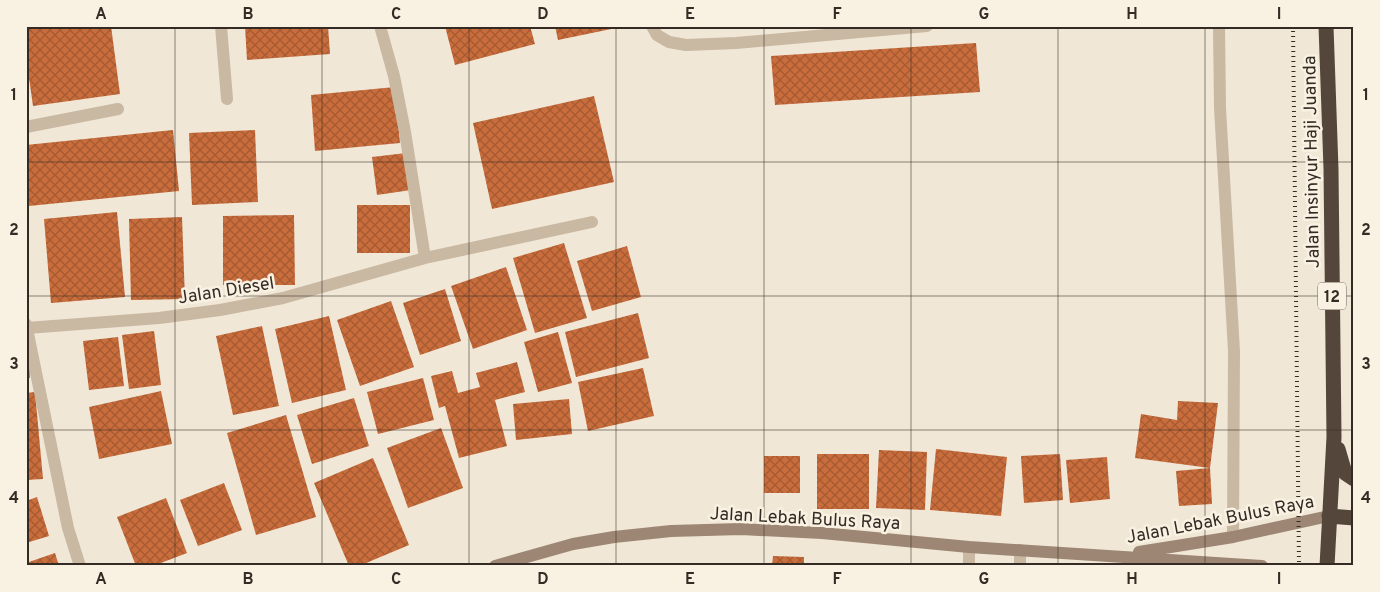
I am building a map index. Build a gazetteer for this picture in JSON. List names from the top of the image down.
{
  "streets": {
    "highway": ["Jalan Insinyur Haji Juanda", "12"],
    "main road": ["Jalan Lebak Bulus Raya"],
    "street": ["Jalan Diesel"]
  },
  "crossings": [
    ["Jalan Insinyur Haji Juanda", "Jalan Lebak Bulus Raya"]
  ],
  "grid": {
    "columns": [
      "A",
      "B",
      "C",
      "D",
      "E",
      "F",
      "G",
      "H",
      "I"
    ],
    "rows": [
      "1",
      "2",
      "3",
      "4"
    ]
  }
}
